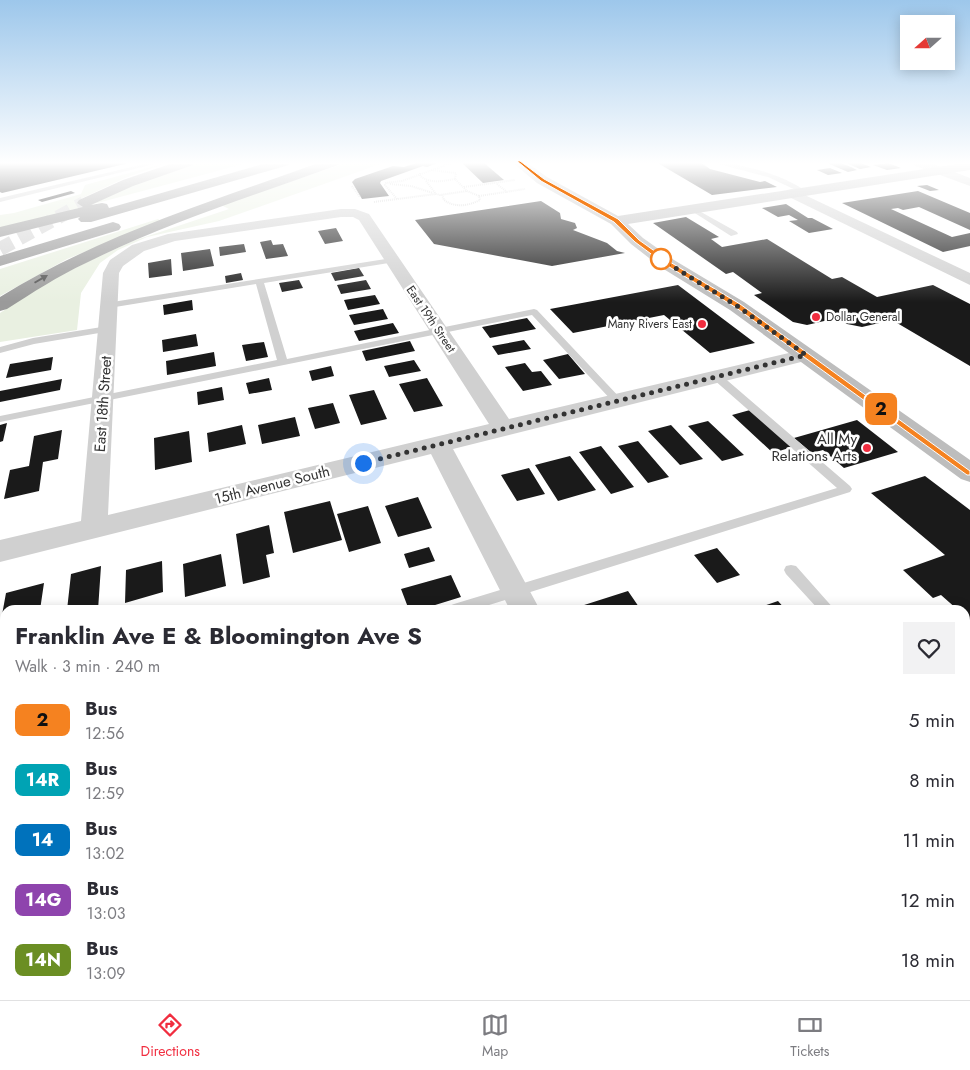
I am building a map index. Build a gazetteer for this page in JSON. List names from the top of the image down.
{
  "streets": {
    "street": ["East 19th Street", "East 18th Street", "15th Avenue South"]
  },
  "crossings": [
    ["East 19th Street", "15th Avenue South"],
    ["East 18th Street", "15th Avenue South"]
  ],
  "places": ["Dollar General", "Many Rivers East", "All My Relations Arts"],
  "lines": ["bus line 2"],
  "north": "left",
  "page": {
    "on_map": "2",
    "heading": ["Franklin Ave E & Bloomington Ave S", "Walk · 3 min · 240 m"],
    "list": [
      {
        "mark": "2",
        "name": "Bus",
        "note": "12:56",
        "value": "5 min"
      },
      {
        "mark": "14R",
        "name": "Bus",
        "note": "12:59",
        "value": "8 min"
      },
      {
        "mark": "14",
        "name": "Bus",
        "note": "13:02",
        "value": "11 min"
      },
      {
        "mark": "14G",
        "name": "Bus",
        "note": "13:03",
        "value": "12 min"
      },
      {
        "mark": "14N",
        "name": "Bus",
        "note": "13:09",
        "value": "18 min"
      }
    ],
    "tabs": ["Directions", "Map", "Tickets"]
  }
}
